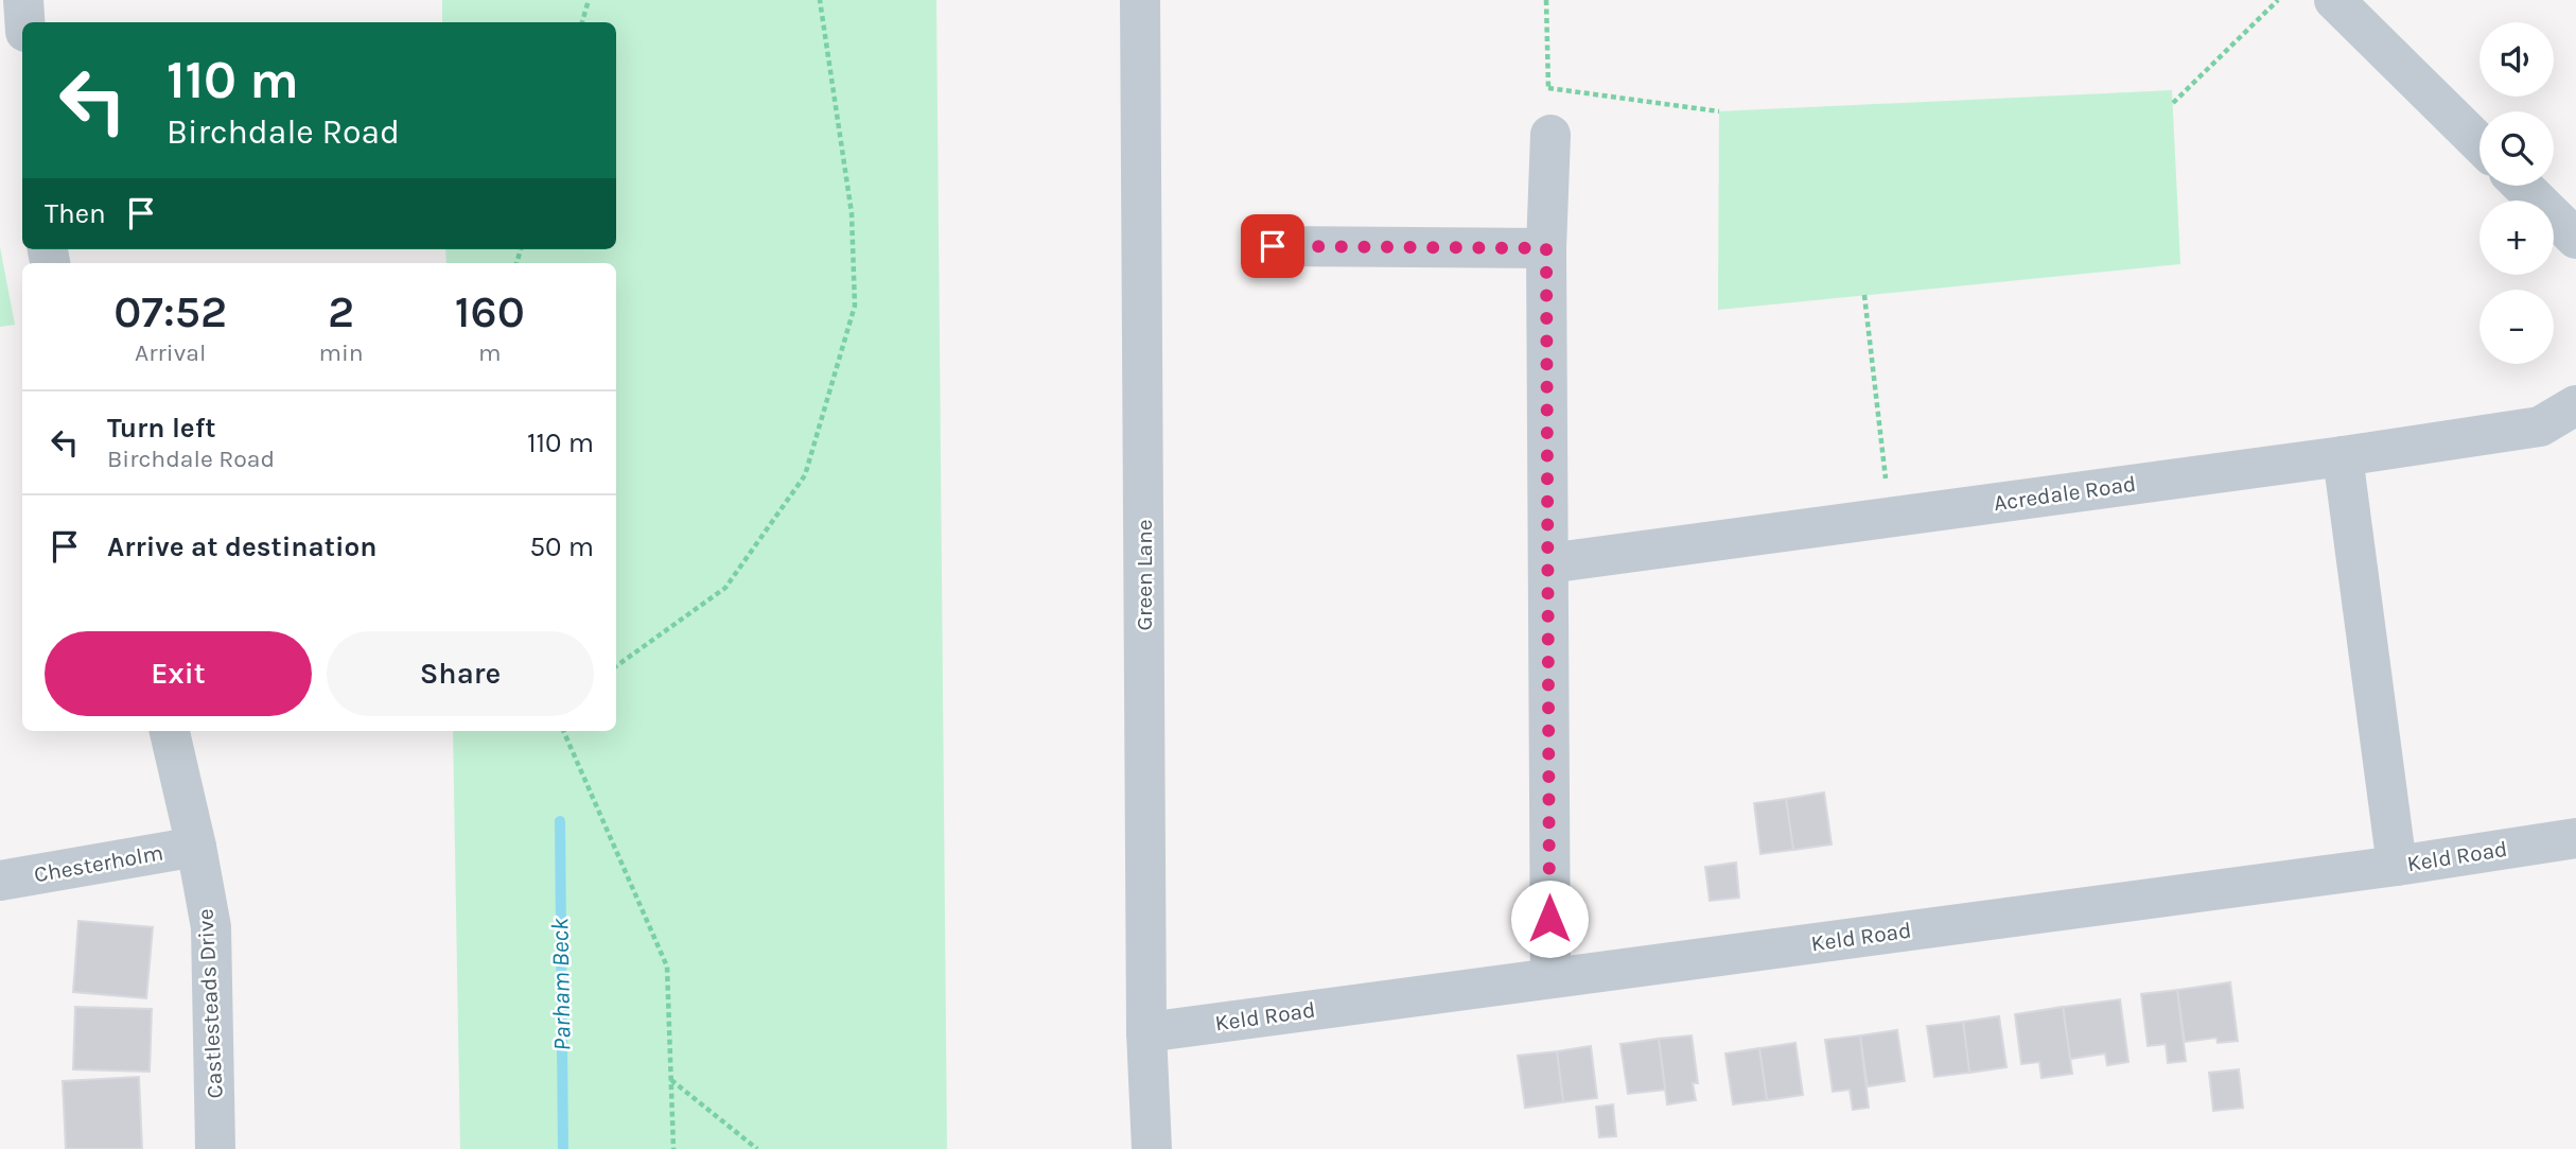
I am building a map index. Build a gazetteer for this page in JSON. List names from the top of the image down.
{
  "streets": {
    "street": [
      "Acredale Road",
      "Green Lane",
      "Keld Road",
      "Chesterholm",
      "Castlesteads Drive"
    ]
  },
  "crossings": [
    ["Green Lane", "Keld Road"],
    ["Chesterholm", "Castlesteads Drive"]
  ],
  "water": ["Parham Beck"],
  "page": {
    "map_buttons": ["+", "−"],
    "turn": ["110 m", "Birchdale Road"],
    "then": "Then",
    "eta": [
      "07:52",
      "Arrival",
      "2",
      "min",
      "160",
      "m"
    ],
    "list": [
      {
        "name": "Turn left",
        "note": "Birchdale Road",
        "value": "110 m"
      },
      {
        "name": "Arrive at destination",
        "value": "50 m"
      }
    ],
    "buttons": ["Exit", "Share"]
  }
}
